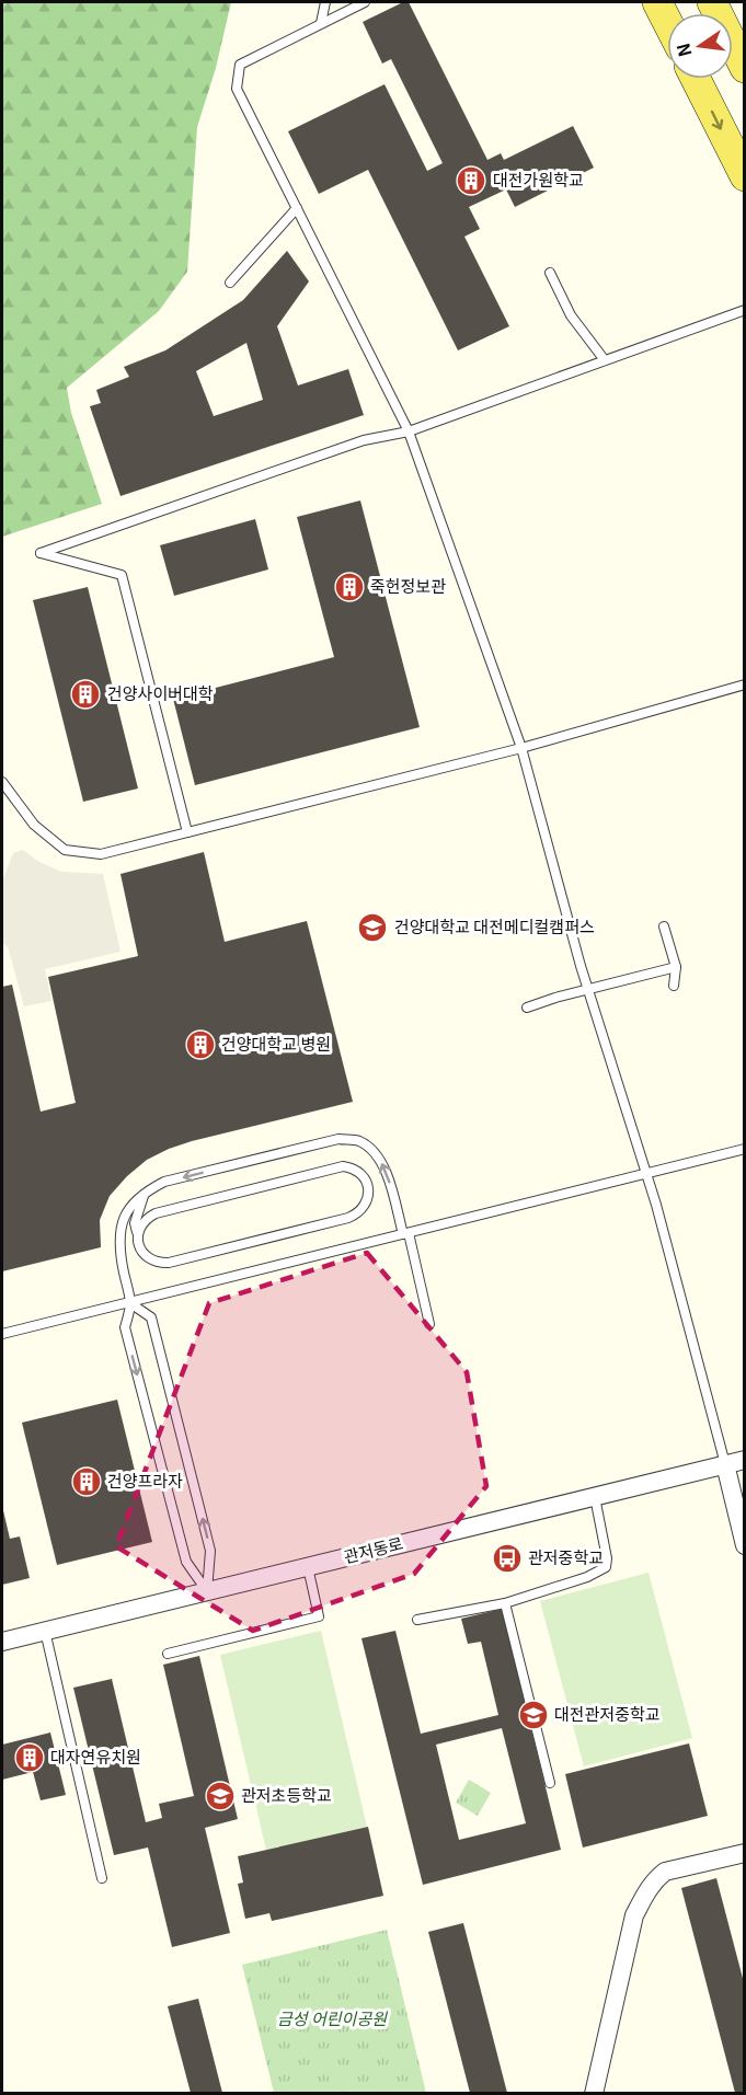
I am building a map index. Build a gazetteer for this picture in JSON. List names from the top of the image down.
{
  "streets": {
    "street": ["관저동로"]
  },
  "parks": ["금성 어린이공원"],
  "places": {
    "building": [
      "대전가원학교",
      "죽헌정보관",
      "건양사이버대학",
      "건양대학교 병원",
      "건양프라자",
      "대자연유치원"
    ],
    "school or university": ["건양대학교 대전메디컬캠퍼스", "대전관저중학교", "관저초등학교"],
    "bus stop": ["관저중학교"]
  },
  "north": "left"
}
